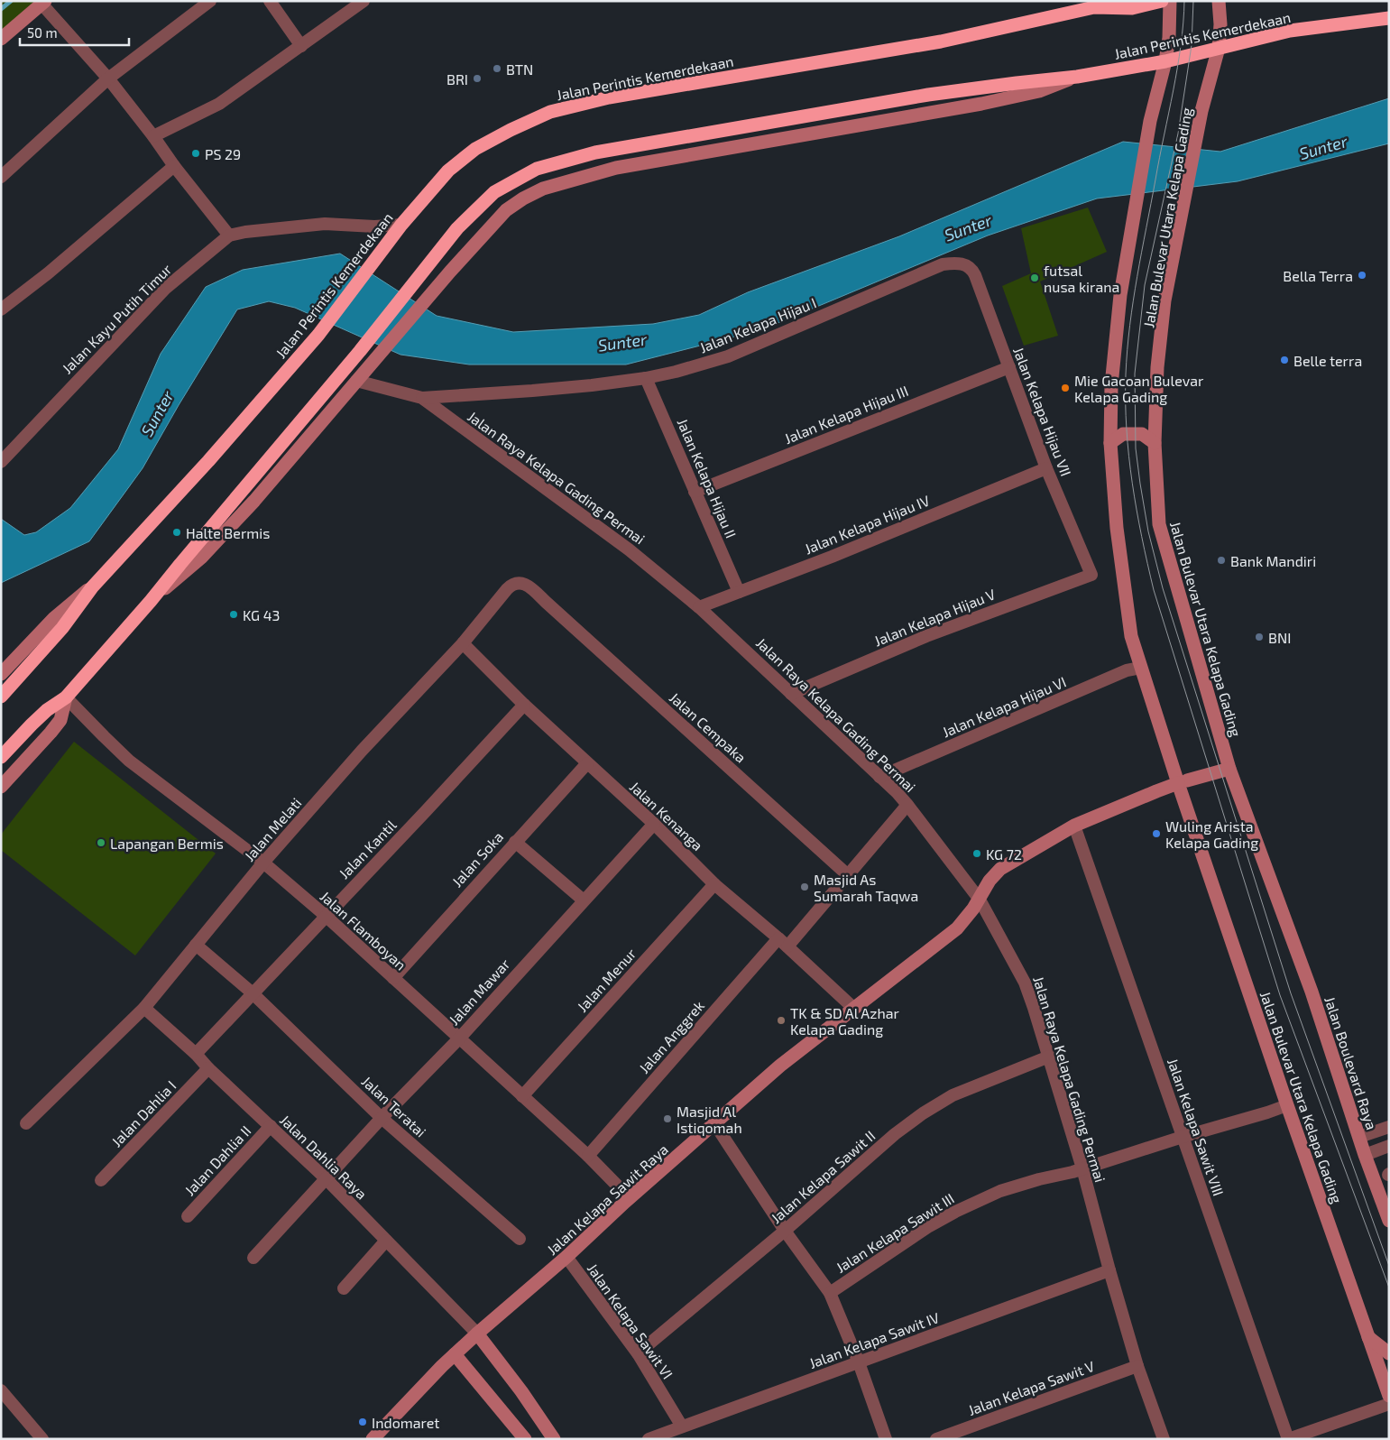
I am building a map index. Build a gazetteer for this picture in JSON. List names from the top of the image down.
{
  "streets": {
    "highway": ["Jalan Perintis Kemerdekaan"],
    "main road": ["Jalan Bulevar Utara Kelapa Gading", "Jalan Boulevard Raya", "Jalan Kelapa Sawit Raya"],
    "street": [
      "Jalan Kayu Putih Timur",
      "Jalan Kelapa Hijau I",
      "Jalan Kelapa Hijau VII",
      "Jalan Kelapa Hijau III",
      "Jalan Raya Kelapa Gading Permai",
      "Jalan Kelapa Hijau II",
      "Jalan Kelapa Hijau IV",
      "Jalan Kelapa Hijau V",
      "Jalan Kelapa Hijau VI",
      "Jalan Cempaka",
      "Jalan Kenanga",
      "Jalan Melati",
      "Jalan Kantil",
      "Jalan Soka",
      "Jalan Flamboyan",
      "Jalan Menur",
      "Jalan Mawar",
      "Jalan Anggrek",
      "Jalan Teratai",
      "Jalan Dahlia I",
      "Jalan Kelapa Sawit VIII",
      "Jalan Dahlia Raya",
      "Jalan Dahlia II",
      "Jalan Kelapa Sawit II",
      "Jalan Kelapa Sawit III",
      "Jalan Kelapa Sawit VI",
      "Jalan Kelapa Sawit IV",
      "Jalan Kelapa Sawit V"
    ]
  },
  "crossings": [
    ["Jalan Perintis Kemerdekaan", "Jalan Bulevar Utara Kelapa Gading"],
    ["Jalan Perintis Kemerdekaan", "Jalan Raya Kelapa Gading Permai"],
    ["Jalan Perintis Kemerdekaan", "Jalan Flamboyan"],
    ["Jalan Bulevar Utara Kelapa Gading", "Jalan Kelapa Hijau VI"],
    ["Jalan Bulevar Utara Kelapa Gading", "Jalan Boulevard Raya"],
    ["Jalan Bulevar Utara Kelapa Gading", "Jalan Kelapa Sawit Raya"],
    ["Jalan Bulevar Utara Kelapa Gading", "Jalan Kelapa Sawit III"],
    ["Jalan Kelapa Hijau I", "Jalan Kelapa Hijau VII"],
    ["Jalan Kelapa Hijau I", "Jalan Raya Kelapa Gading Permai"],
    ["Jalan Kelapa Hijau I", "Jalan Kelapa Hijau II"],
    ["Jalan Kelapa Hijau VII", "Jalan Kelapa Hijau III"],
    ["Jalan Kelapa Hijau VII", "Jalan Kelapa Hijau IV"],
    ["Jalan Kelapa Hijau VII", "Jalan Kelapa Hijau V"],
    ["Jalan Kelapa Hijau III", "Jalan Kelapa Hijau II"],
    ["Jalan Raya Kelapa Gading Permai", "Jalan Kelapa Hijau IV"],
    ["Jalan Raya Kelapa Gading Permai", "Jalan Kelapa Hijau V"],
    ["Jalan Raya Kelapa Gading Permai", "Jalan Kelapa Hijau VI"],
    ["Jalan Raya Kelapa Gading Permai", "Jalan Anggrek"],
    ["Jalan Raya Kelapa Gading Permai", "Jalan Kelapa Sawit II"],
    ["Jalan Raya Kelapa Gading Permai", "Jalan Kelapa Sawit Raya"],
    ["Jalan Raya Kelapa Gading Permai", "Jalan Kelapa Sawit III"],
    ["Jalan Raya Kelapa Gading Permai", "Jalan Kelapa Sawit IV"],
    ["Jalan Raya Kelapa Gading Permai", "Jalan Kelapa Sawit V"],
    ["Jalan Kelapa Hijau II", "Jalan Kelapa Hijau IV"],
    ["Jalan Cempaka", "Jalan Melati"],
    ["Jalan Cempaka", "Jalan Anggrek"],
    ["Jalan Kenanga", "Jalan Melati"],
    ["Jalan Kenanga", "Jalan Kantil"],
    ["Jalan Kenanga", "Jalan Soka"],
    ["Jalan Kenanga", "Jalan Menur"],
    ["Jalan Kenanga", "Jalan Mawar"],
    ["Jalan Kenanga", "Jalan Anggrek"],
    ["Jalan Kenanga", "Jalan Kelapa Sawit Raya"],
    ["Jalan Melati", "Jalan Flamboyan"],
    ["Jalan Melati", "Jalan Teratai"],
    ["Jalan Melati", "Jalan Dahlia Raya"],
    ["Jalan Kantil", "Jalan Flamboyan"],
    ["Jalan Kantil", "Jalan Teratai"],
    ["Jalan Kantil", "Jalan Dahlia Raya"],
    ["Jalan Soka", "Jalan Flamboyan"],
    ["Jalan Flamboyan", "Jalan Menur"],
    ["Jalan Flamboyan", "Jalan Mawar"],
    ["Jalan Flamboyan", "Jalan Anggrek"],
    ["Jalan Flamboyan", "Jalan Kelapa Sawit Raya"],
    ["Jalan Mawar", "Jalan Teratai"],
    ["Jalan Mawar", "Jalan Dahlia Raya"],
    ["Jalan Dahlia I", "Jalan Dahlia Raya"],
    ["Jalan Kelapa Sawit VIII", "Jalan Kelapa Sawit Raya"],
    ["Jalan Kelapa Sawit VIII", "Jalan Kelapa Sawit III"],
    ["Jalan Dahlia Raya", "Jalan Dahlia II"],
    ["Jalan Dahlia Raya", "Jalan Kelapa Sawit Raya"],
    ["Jalan Kelapa Sawit II", "Jalan Kelapa Sawit VI"],
    ["Jalan Kelapa Sawit Raya", "Jalan Kelapa Sawit VI"],
    ["Jalan Kelapa Sawit VI", "Jalan Kelapa Sawit IV"]
  ],
  "water": ["Sunter"],
  "places": [
    "BTN",
    "BRI",
    "PS 29",
    "Bella Terra",
    "futsal nusa kirana",
    "Belle terra",
    "Mie Gacoan Bulevar Kelapa Gading",
    "Halte Bermis",
    "Bank Mandiri",
    "KG 43",
    "BNI",
    "Wuling Arista Kelapa Gading",
    "Lapangan Bermis",
    "KG 72",
    "Masjid As Sumarah Taqwa",
    "TK & SD Al Azhar Kelapa Gading",
    "Masjid Al Istiqomah",
    "Indomaret"
  ],
  "scale_bar": "50 m"
}
